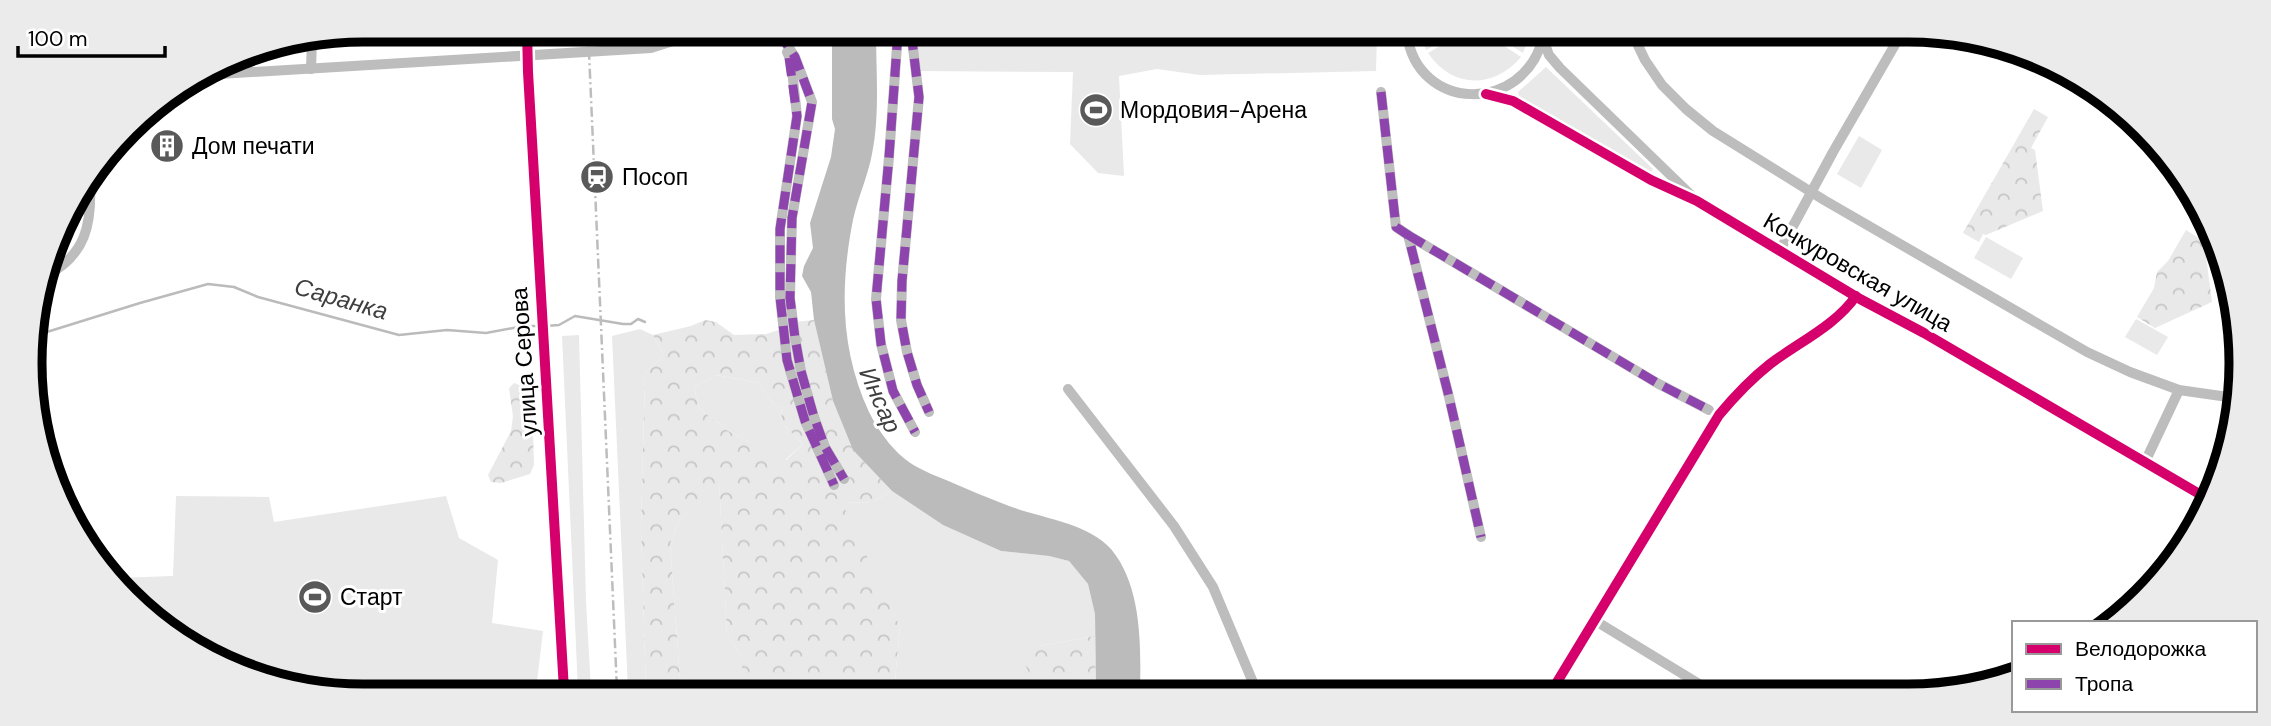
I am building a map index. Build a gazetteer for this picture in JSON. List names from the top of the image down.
{
  "streets": {
    "street": ["Кочкуровская улица", "улица Серова"]
  },
  "water": ["Саранка", "Инсар"],
  "places": {
    "sports": ["Мордовия-Арена", "Старт"],
    "building": ["Дом печати"],
    "station": ["Посоп"]
  },
  "legend": ["Велодорожка", "Тропа"],
  "scale_bar": "100 m"
}
